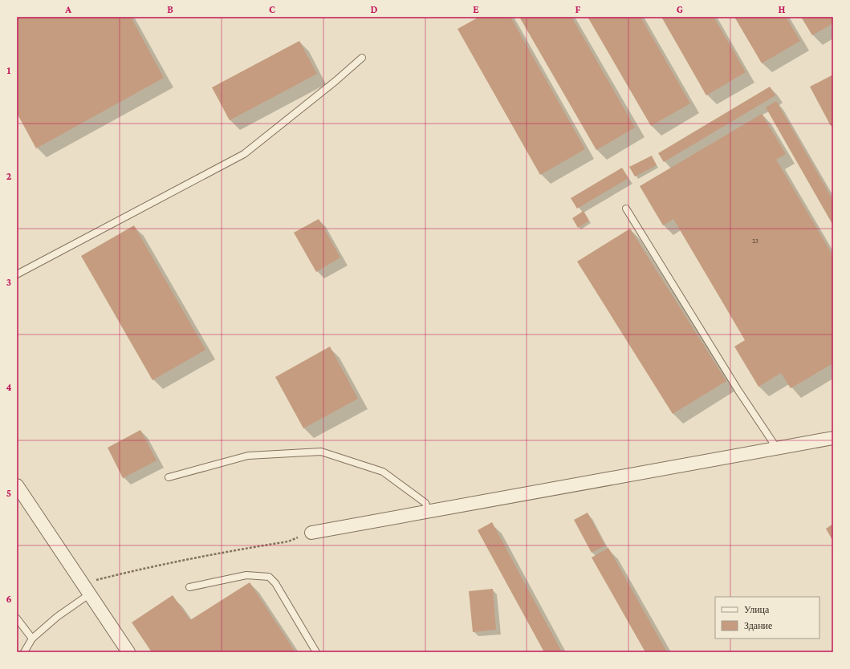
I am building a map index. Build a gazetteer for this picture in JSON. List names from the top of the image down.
{
  "house_numbers": ["23"],
  "legend": ["Улица", "Здание"],
  "grid": {
    "columns": [
      "A",
      "B",
      "C",
      "D",
      "E",
      "F",
      "G",
      "H"
    ],
    "rows": [
      "1",
      "2",
      "3",
      "4",
      "5",
      "6"
    ]
  }
}
